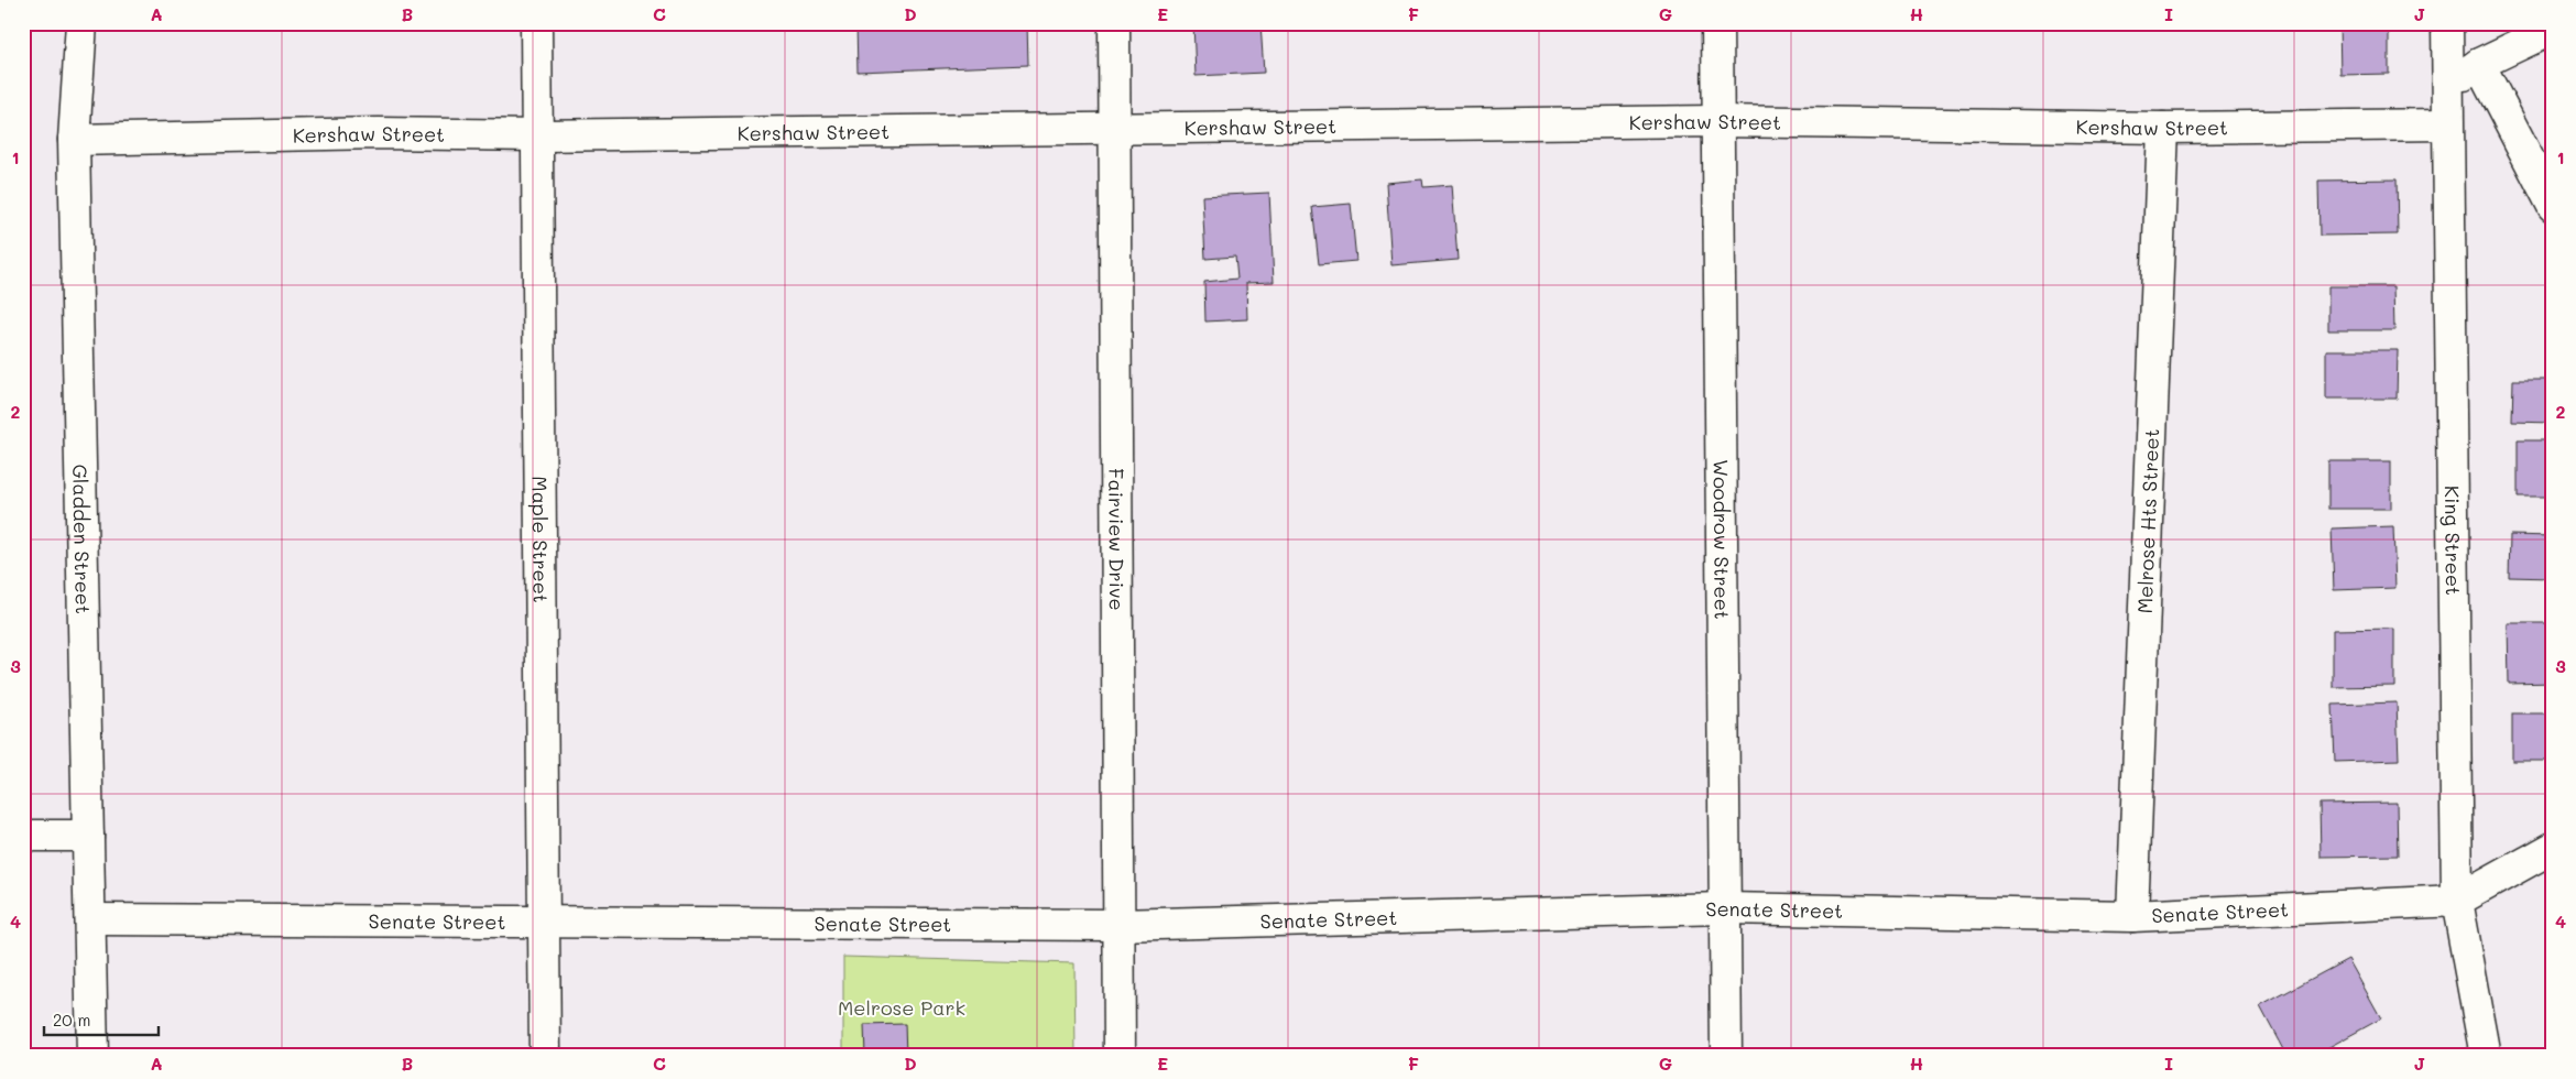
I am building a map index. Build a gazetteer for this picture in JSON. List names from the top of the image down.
{
  "streets": {
    "street": [
      "Kershaw Street",
      "Melrose Hts Street",
      "Gladden Street",
      "Maple Street",
      "Fairview Drive",
      "Woodrow Street",
      "King Street",
      "Senate Street"
    ]
  },
  "crossings": [
    ["Kershaw Street", "Melrose Hts Street"],
    ["Kershaw Street", "Gladden Street"],
    ["Kershaw Street", "Maple Street"],
    ["Kershaw Street", "Fairview Drive"],
    ["Kershaw Street", "Woodrow Street"],
    ["Kershaw Street", "King Street"],
    ["Melrose Hts Street", "Senate Street"],
    ["Gladden Street", "Senate Street"],
    ["Maple Street", "Senate Street"],
    ["Fairview Drive", "Senate Street"],
    ["Woodrow Street", "Senate Street"],
    ["King Street", "Senate Street"]
  ],
  "parks": ["Melrose Park"],
  "scale_bar": "20 m",
  "grid": {
    "columns": [
      "A",
      "B",
      "C",
      "D",
      "E",
      "F",
      "G",
      "H",
      "I",
      "J"
    ],
    "rows": [
      "1",
      "2",
      "3",
      "4"
    ]
  }
}
